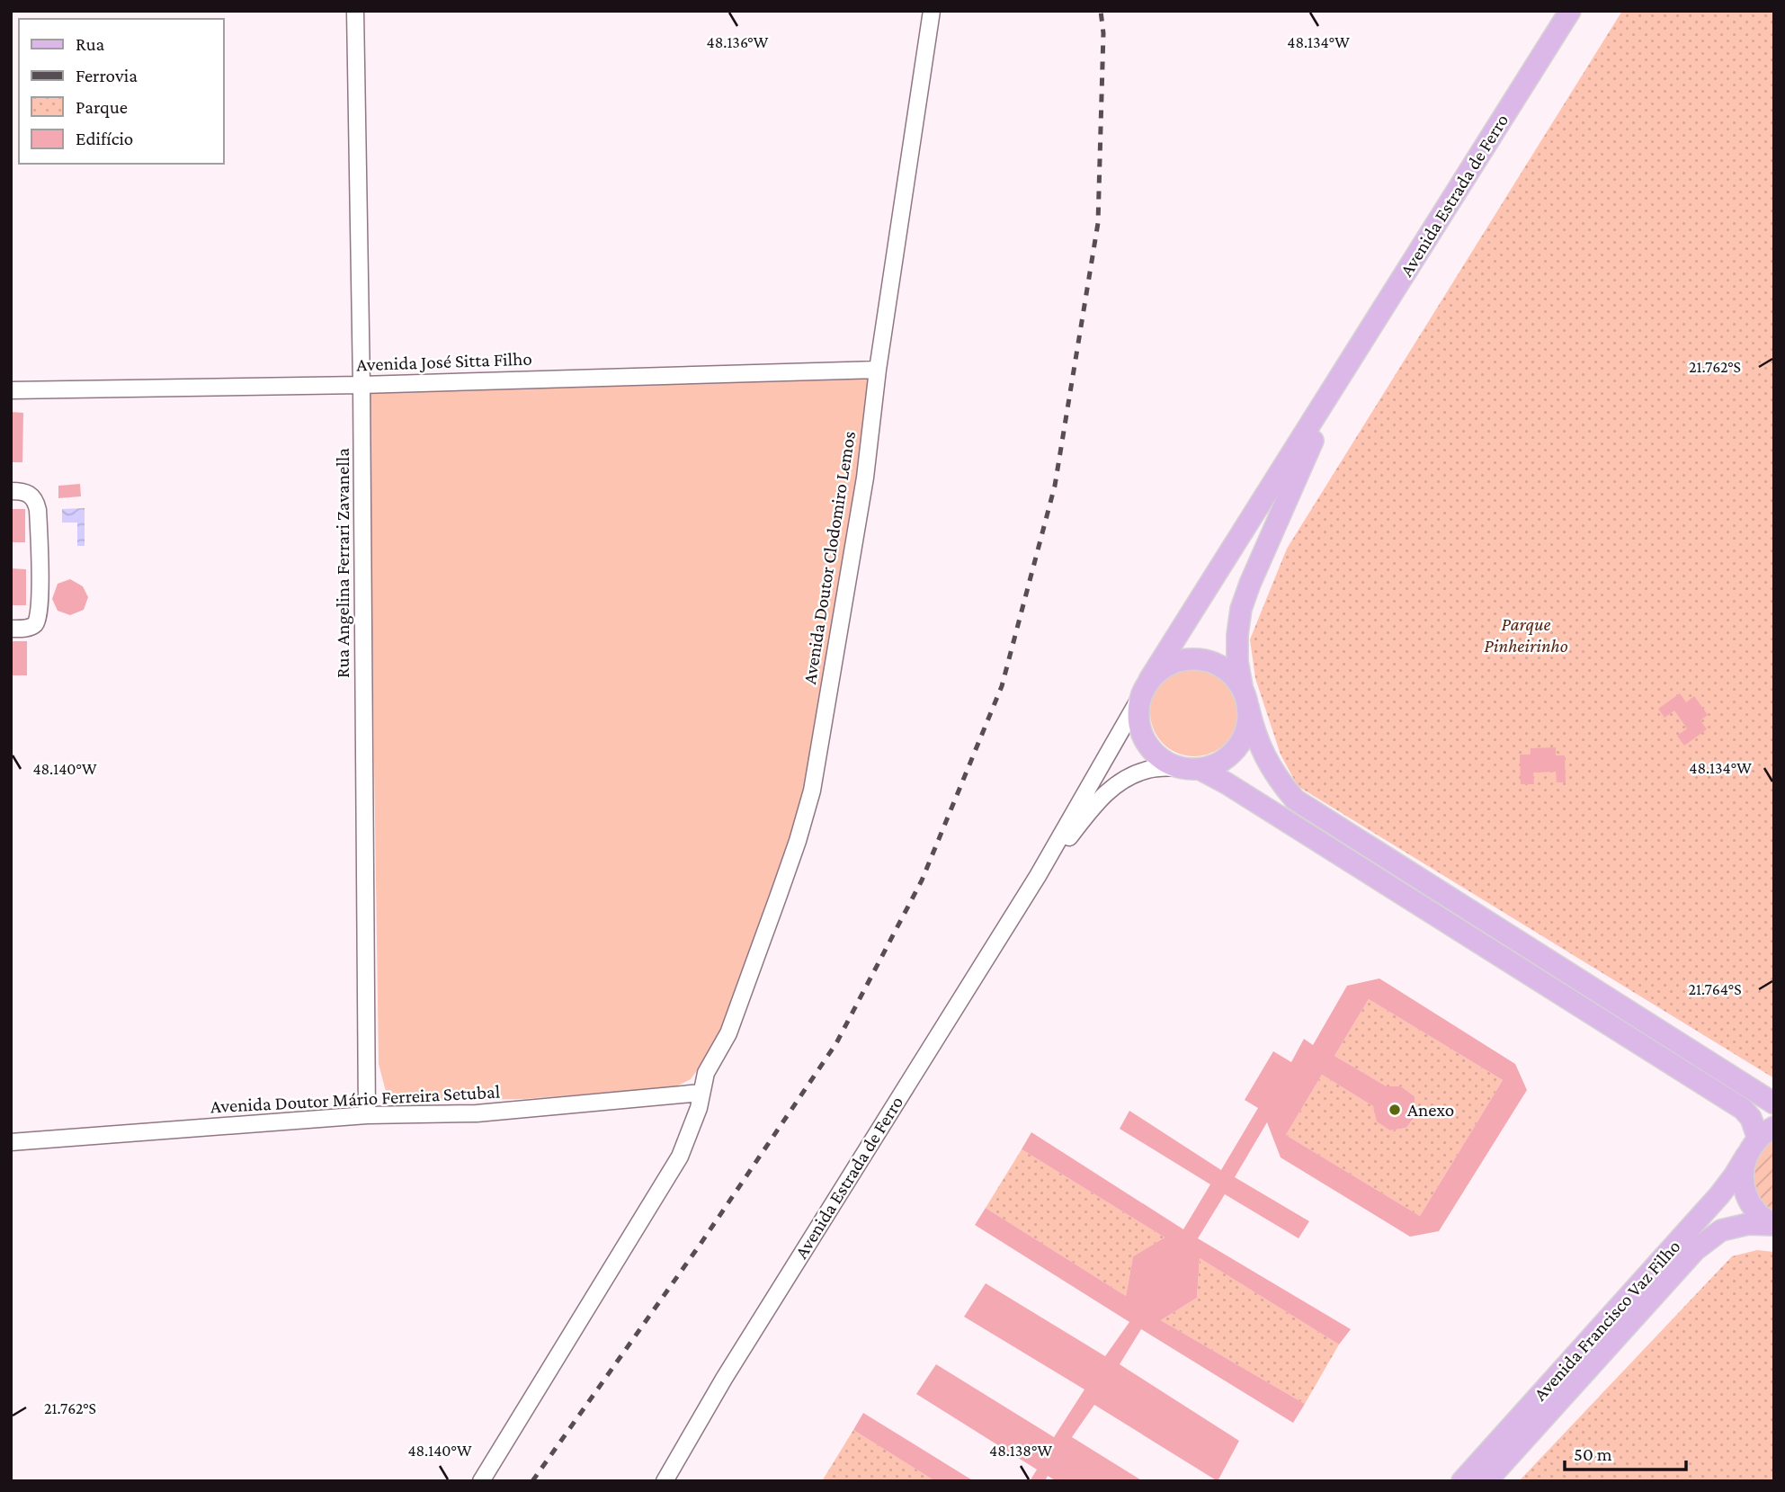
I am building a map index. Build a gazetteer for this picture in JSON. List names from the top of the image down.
{
  "streets": {
    "main road": ["Avenida Estrada de Ferro", "Avenida Francisco Vaz Filho"],
    "street": [
      "Avenida José Sitta Filho",
      "Avenida Doutor Clodomiro Lemos",
      "Rua Angelina Ferrari Zavanella",
      "Avenida Doutor Mário Ferreira Setubal"
    ]
  },
  "crossings": [
    ["Avenida José Sitta Filho", "Avenida Doutor Clodomiro Lemos"],
    ["Avenida José Sitta Filho", "Rua Angelina Ferrari Zavanella"],
    ["Avenida Doutor Clodomiro Lemos", "Avenida Doutor Mário Ferreira Setubal"],
    ["Rua Angelina Ferrari Zavanella", "Avenida Doutor Mário Ferreira Setubal"]
  ],
  "parks": ["Parque Pinheirinho"],
  "places": ["Anexo"],
  "legend": [
    "Rua",
    "Ferrovia",
    "Parque",
    "Edifício"
  ],
  "scale_bar": "50 m",
  "coordinates": [
    "48.136°W",
    "48.134°W",
    "21.762°S",
    "48.140°W",
    "21.764°S",
    "48.138°W"
  ]
}
